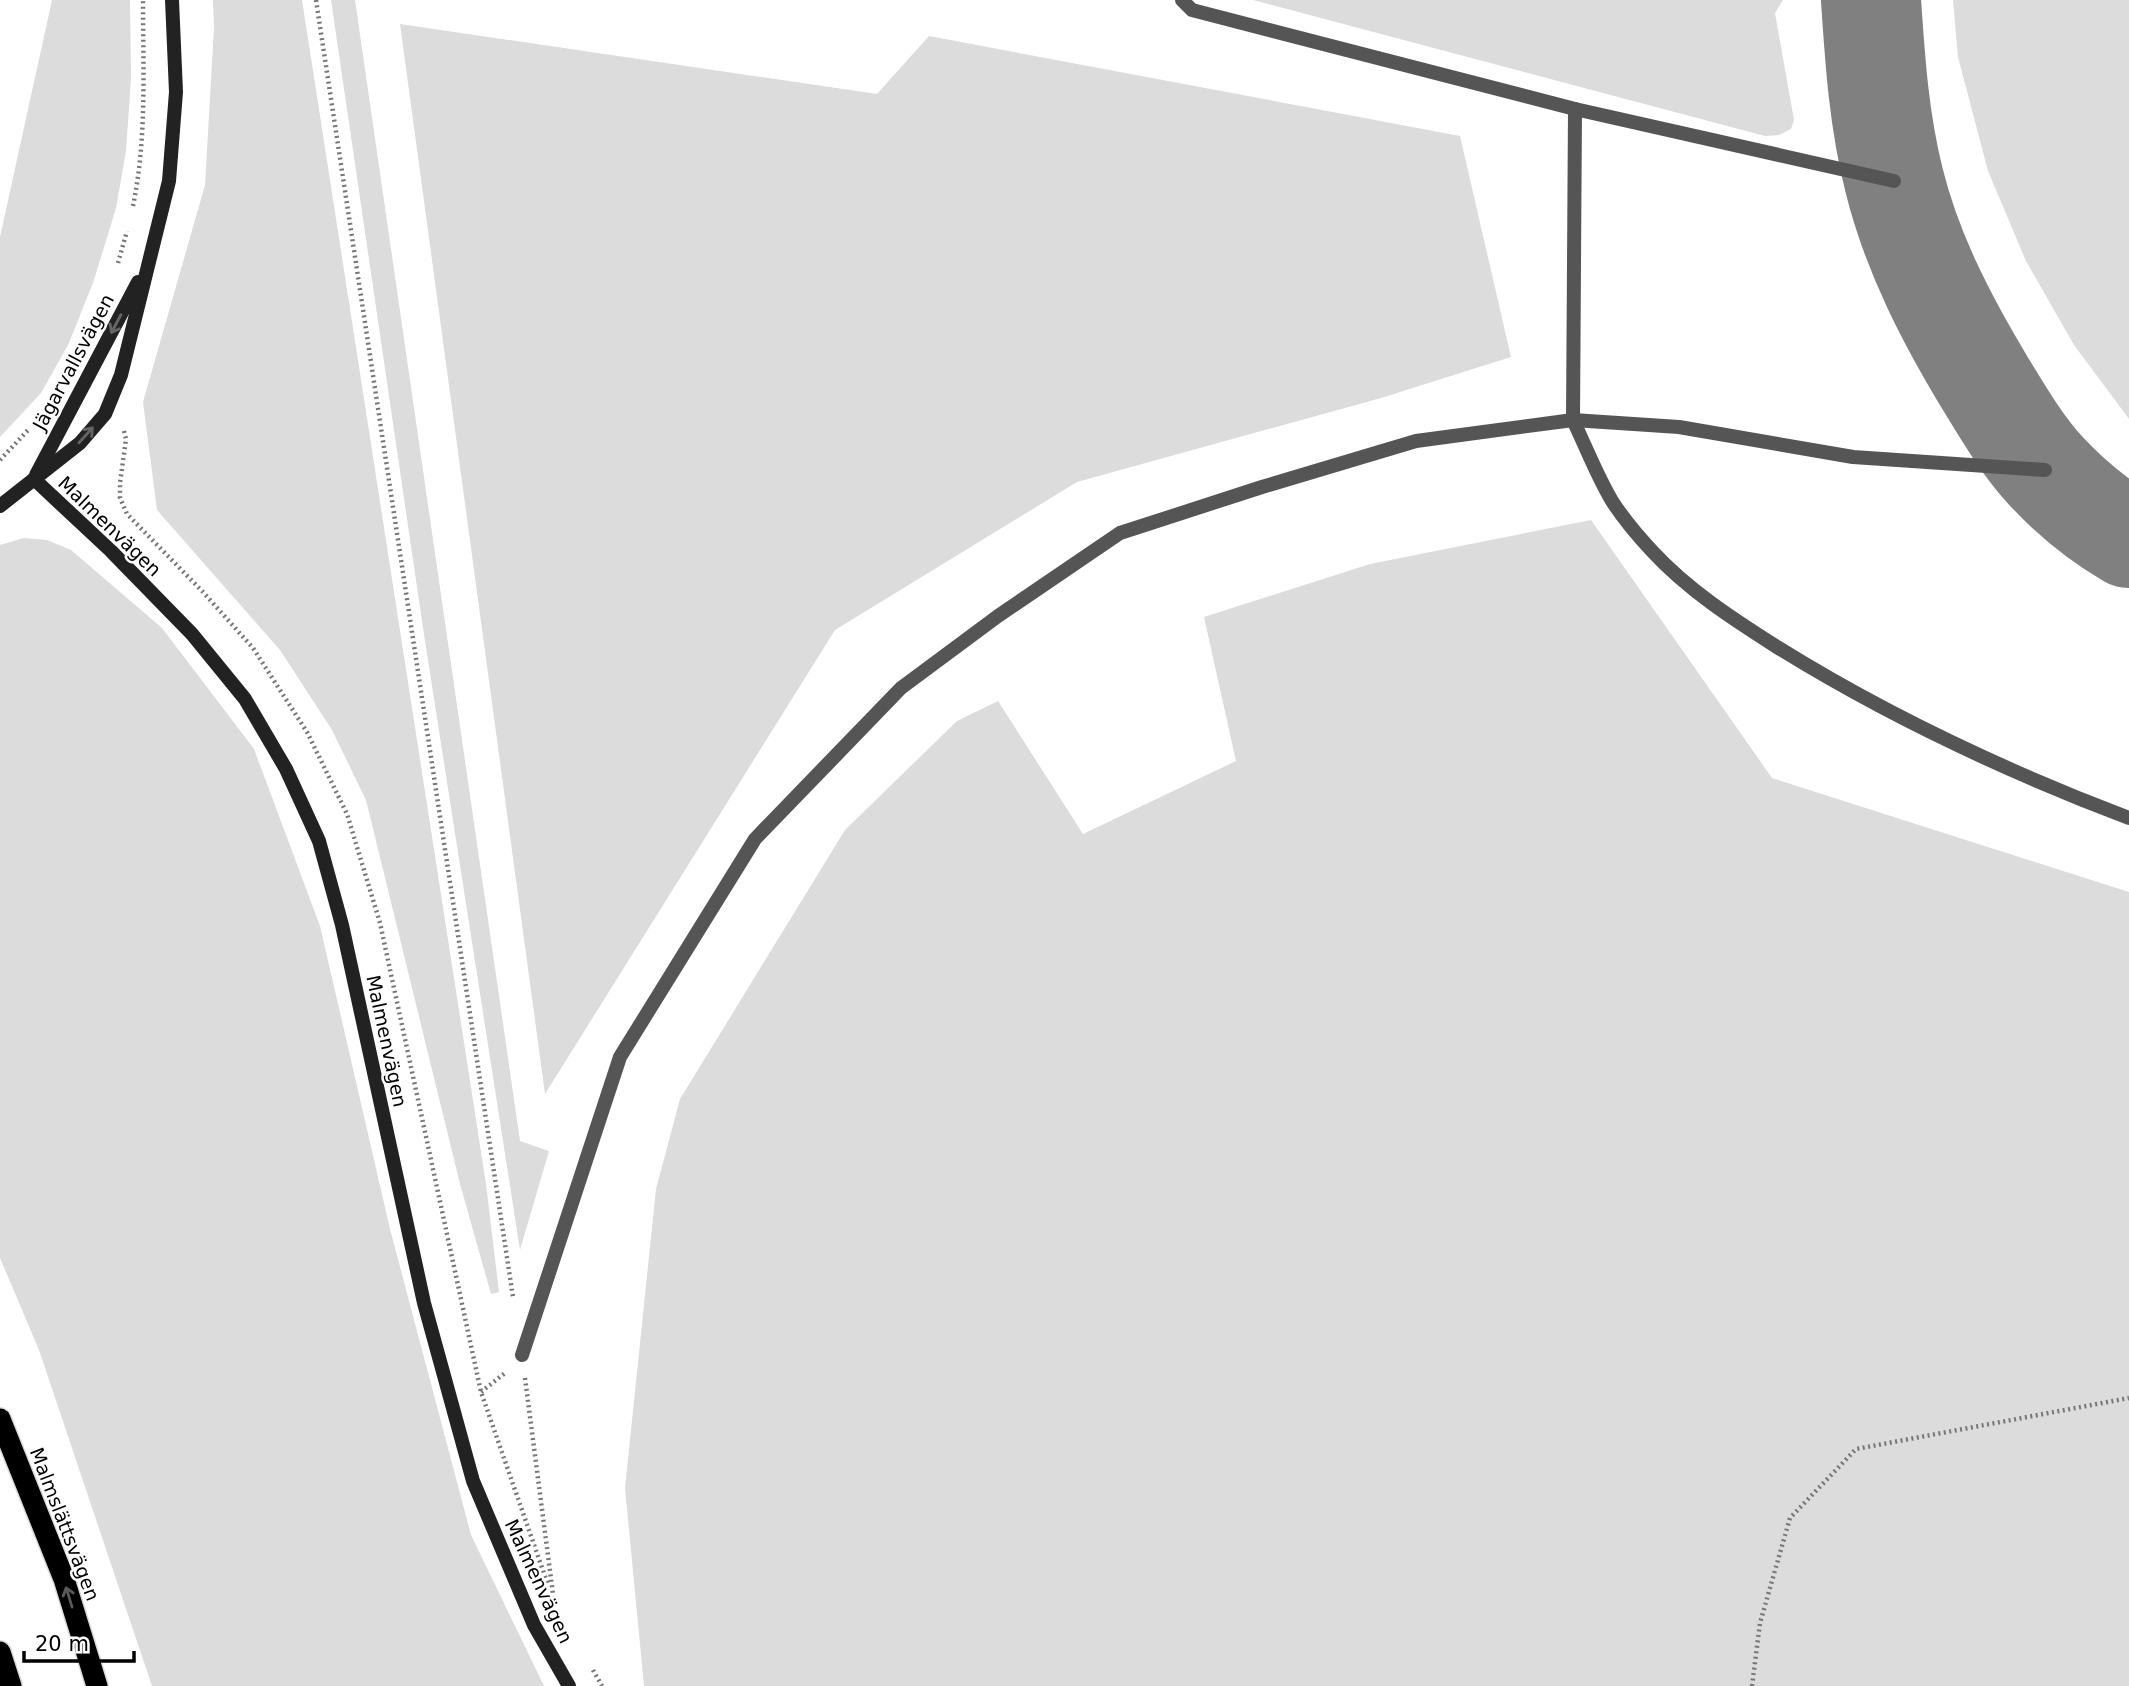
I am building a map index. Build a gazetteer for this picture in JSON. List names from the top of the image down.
{
  "streets": {
    "highway": ["Malmslättsvägen"],
    "street": ["Jägarvallsvägen", "Malmenvägen"]
  },
  "crossings": [
    ["Jägarvallsvägen", "Malmenvägen"]
  ],
  "one_way": ["Malmslättsvägen"],
  "scale_bar": "20 m"
}
